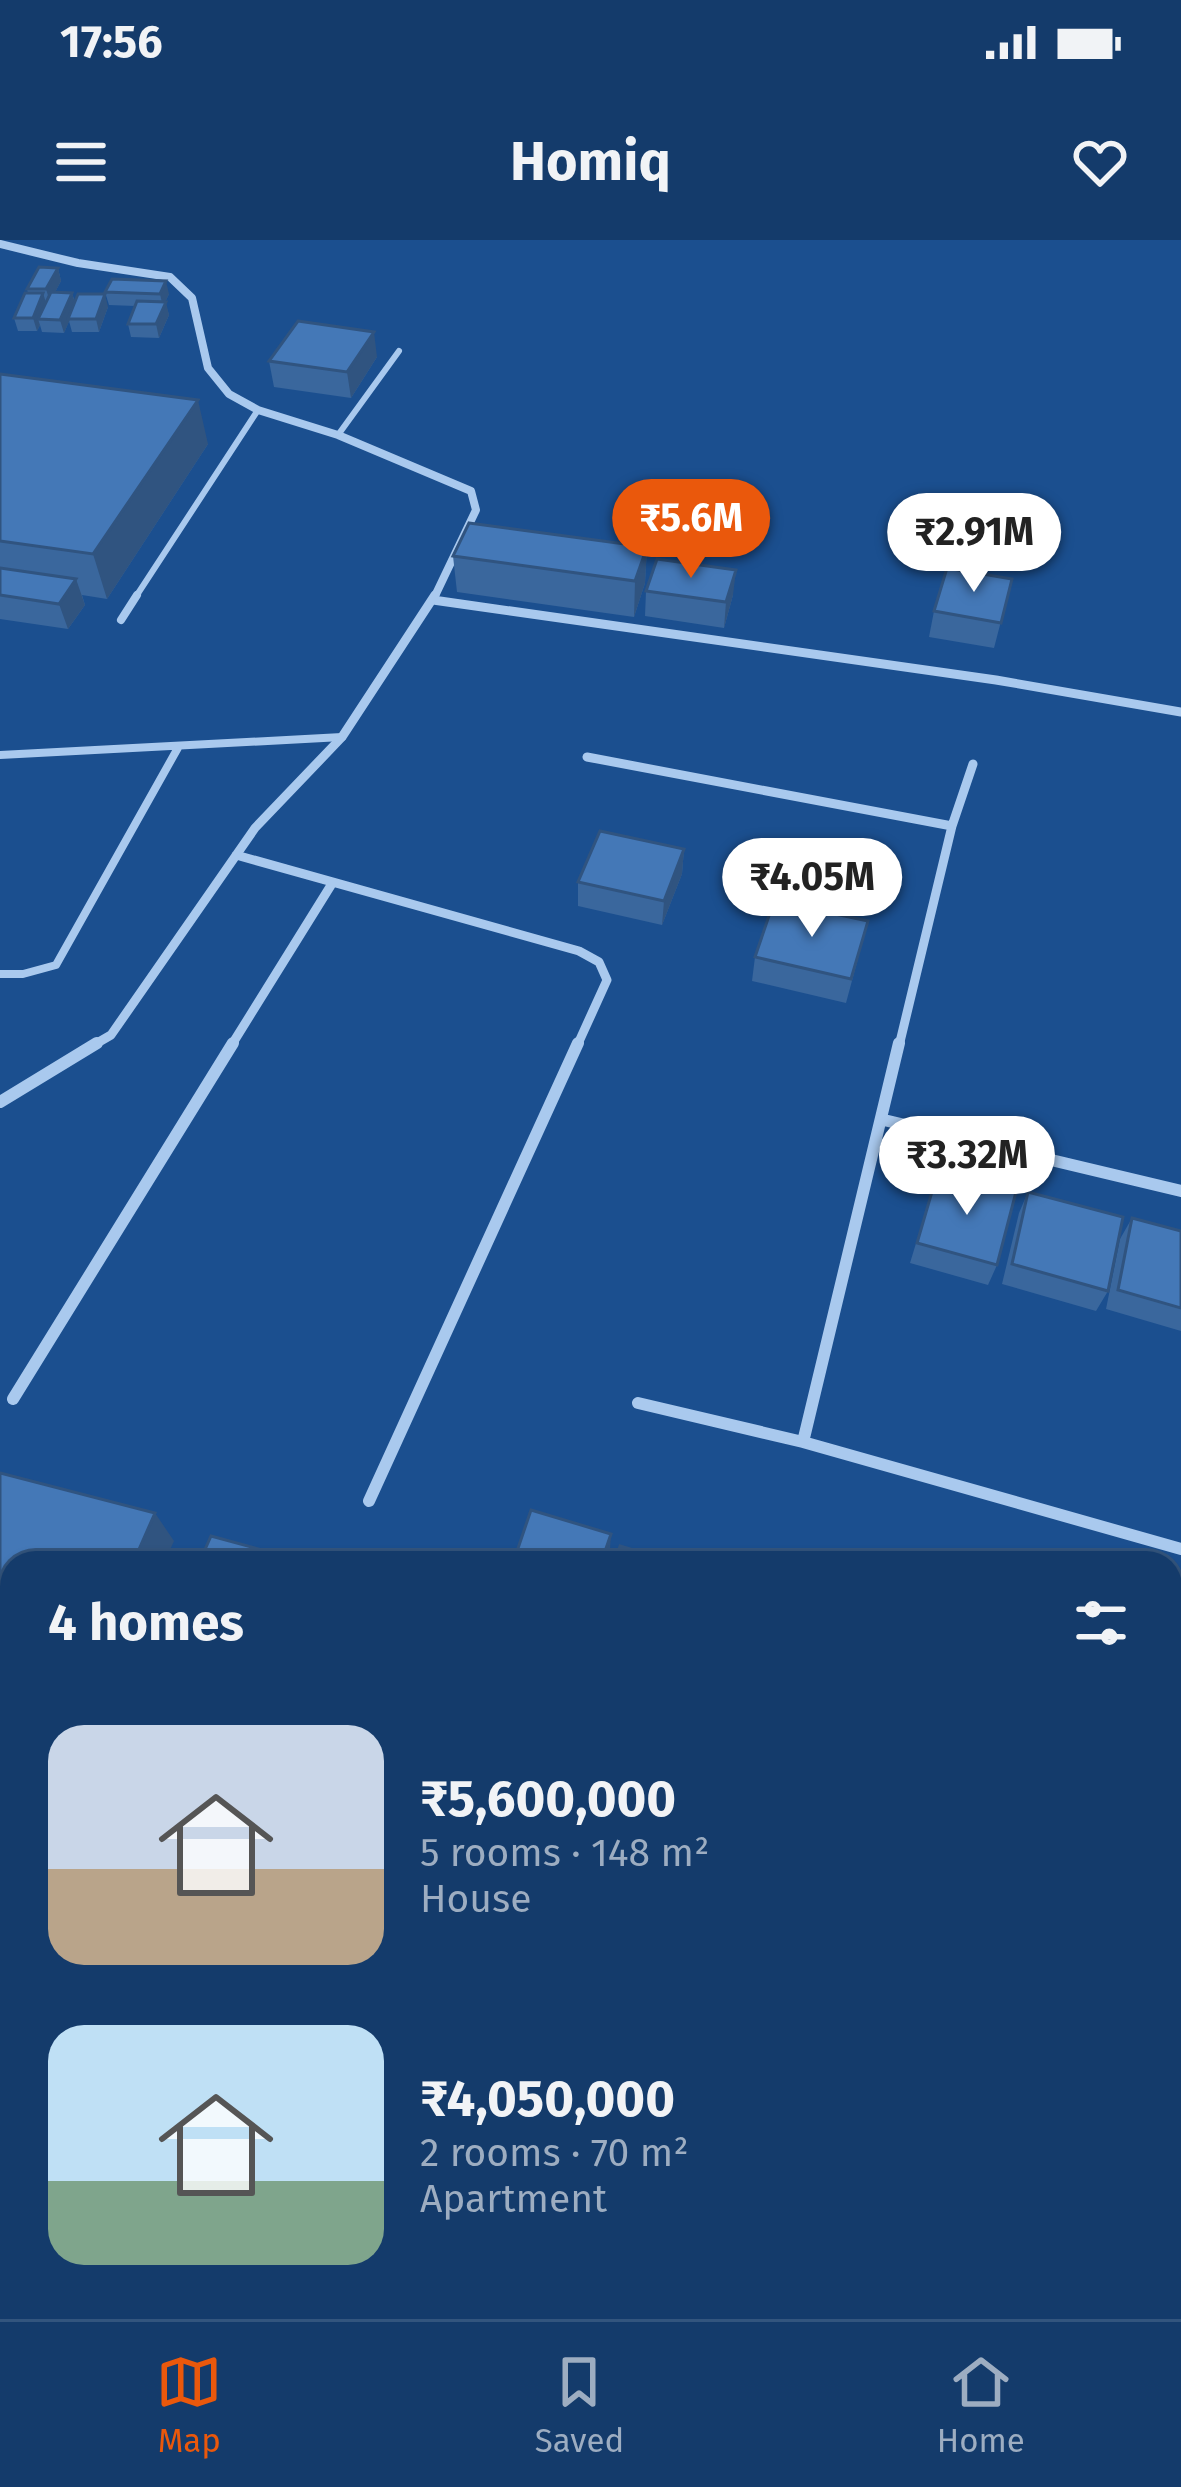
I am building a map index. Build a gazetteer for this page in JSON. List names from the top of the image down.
{
  "page": {
    "status": "17:56",
    "header": "Homiq",
    "price": [
      "₹5.6M",
      "₹2.91M",
      "₹4.05M",
      "₹3.32M"
    ],
    "heading": "4 homes",
    "list": [
      {
        "name": "₹5,600,000",
        "note": "5 rooms · 148 m² · House"
      },
      {
        "name": "₹4,050,000",
        "note": "2 rooms · 70 m² · Apartment"
      }
    ],
    "tabs": ["Map", "Saved", "Home"]
  }
}
